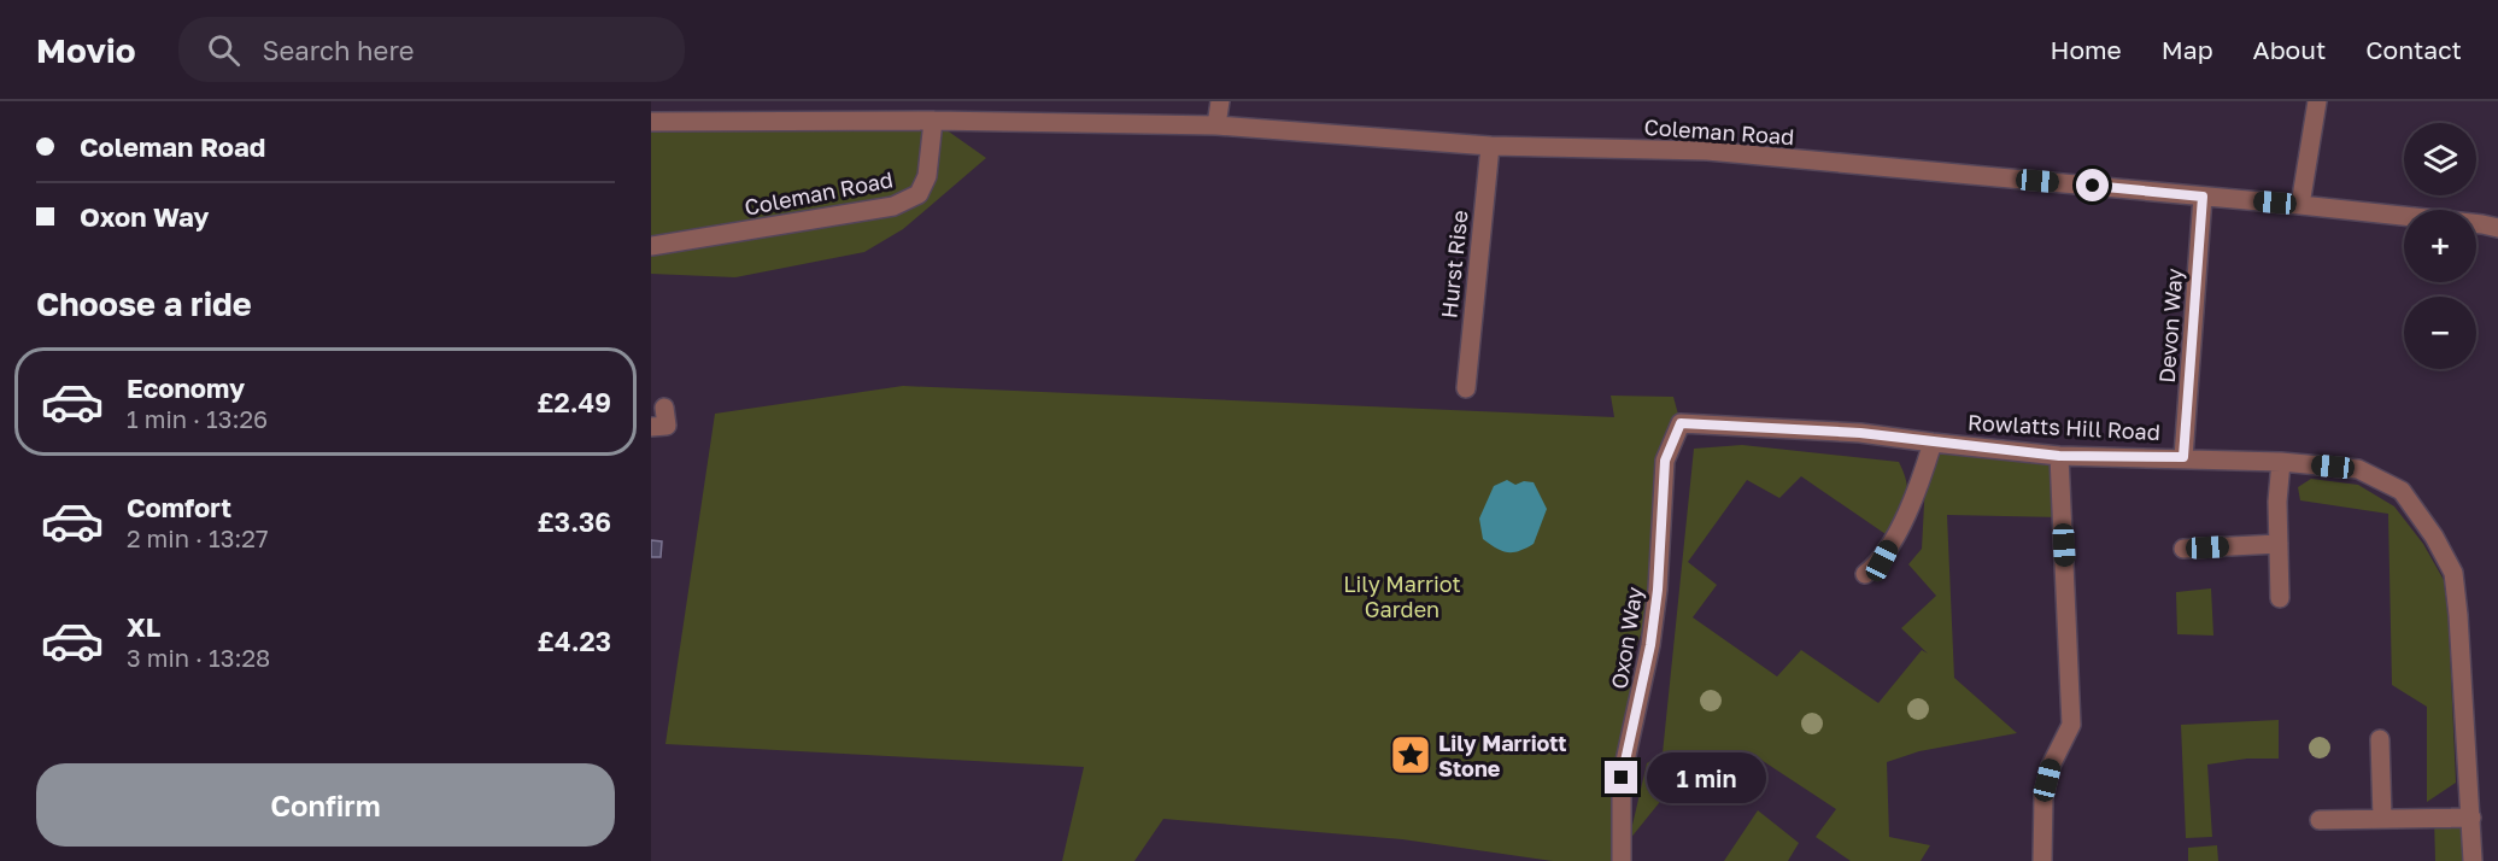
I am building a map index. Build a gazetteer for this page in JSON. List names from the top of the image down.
{
  "streets": {
    "street": [
      "Coleman Road",
      "Hurst Rise",
      "Devon Way",
      "Rowlatts Hill Road",
      "Oxon Way"
    ]
  },
  "crossings": [
    ["Coleman Road", "Hurst Rise"],
    ["Coleman Road", "Devon Way"],
    ["Devon Way", "Rowlatts Hill Road"],
    ["Rowlatts Hill Road", "Oxon Way"]
  ],
  "parks": ["Lily Marriot Garden"],
  "places": {
    "place": ["Lily Marriott Stone"]
  },
  "page": {
    "header": "Movio",
    "search": "Search here",
    "nav": [
      "Home",
      "Map",
      "About",
      "Contact"
    ],
    "banner": ["Coleman Road", "Oxon Way"],
    "map_buttons": ["+", "−"],
    "heading": "Choose a ride",
    "list": [
      {
        "name": "Economy",
        "note": "1 min · 13:26",
        "value": "£2.49"
      },
      {
        "name": "Comfort",
        "note": "2 min · 13:27",
        "value": "£3.36"
      },
      {
        "name": "XL",
        "note": "3 min · 13:28",
        "value": "£4.23"
      }
    ],
    "buttons": "Confirm",
    "bubble": "1 min"
  }
}
